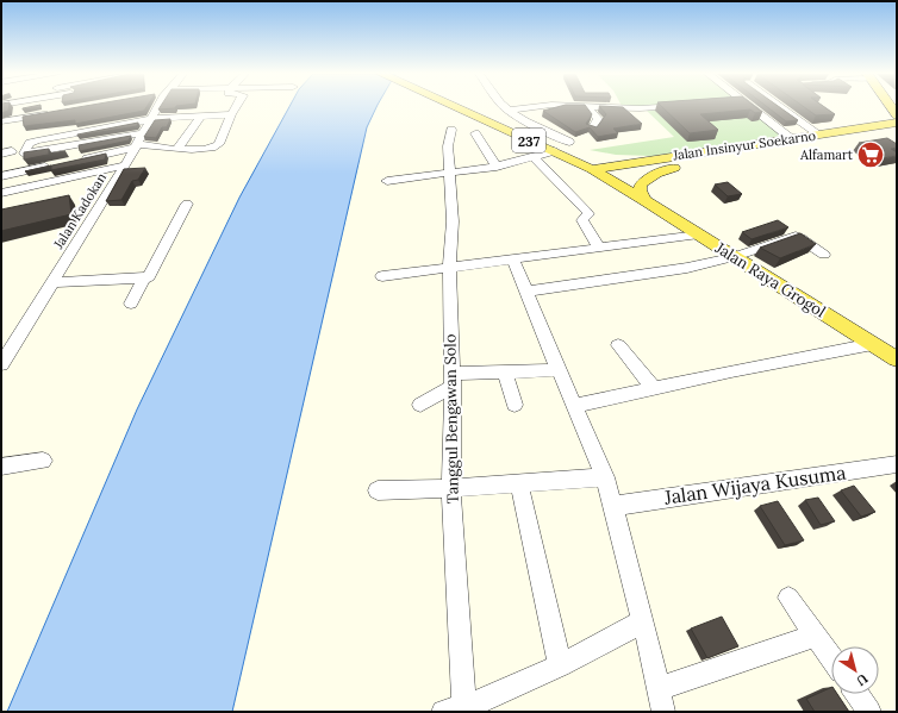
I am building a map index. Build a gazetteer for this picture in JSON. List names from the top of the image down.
{
  "streets": {
    "main road": ["237", "Jalan Insinyur Soekarno", "Jalan Raya Grogol"],
    "street": ["Jalan Kadokan", "Tanggul Bengawan Solo", "Jalan Wijaya Kusuma"]
  },
  "crossings": [
    ["237", "Jalan Insinyur Soekarno"],
    ["237", "Jalan Raya Grogol"],
    ["Jalan Insinyur Soekarno", "Jalan Raya Grogol"]
  ],
  "places": {
    "supermarket": ["Alfamart"]
  },
  "north": "bottom right"
}
